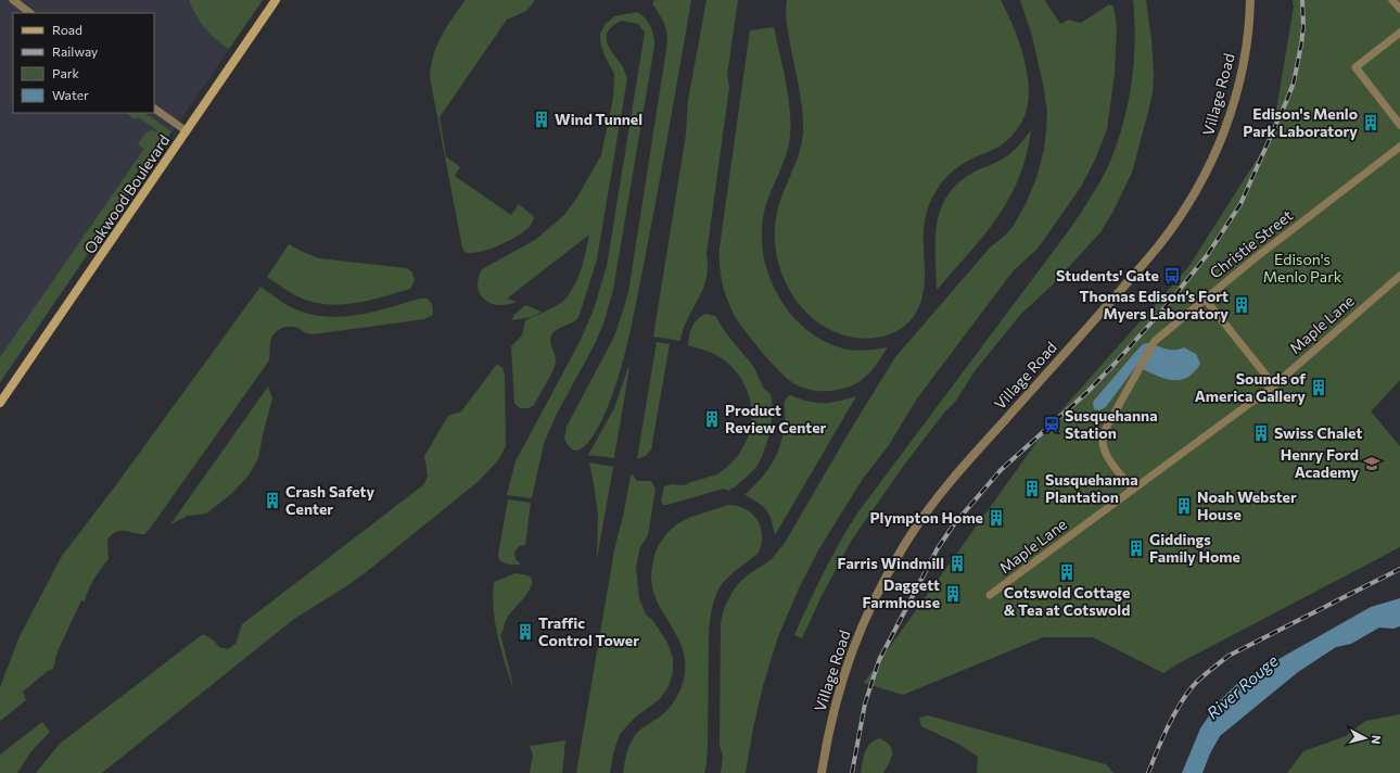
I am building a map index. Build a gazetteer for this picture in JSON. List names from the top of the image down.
{
  "streets": {
    "main road": ["Oakwood Boulevard"],
    "street": ["Village Road", "Christie Street", "Maple Lane"]
  },
  "crossings": [
    ["Christie Street", "Maple Lane"]
  ],
  "water": ["River Rouge"],
  "parks": ["Edison's Menlo Park"],
  "places": {
    "building": [
      "Wind Tunnel",
      "Edison's Menlo Park Laboratory",
      "Thomas Edison’s Fort Myers Laboratory",
      "Sounds of America Gallery",
      "Product Review Center",
      "Swiss Chalet",
      "Susquehanna Plantation",
      "Crash Safety Center",
      "Noah Webster House",
      "Plympton Home",
      "Giddings Family Home",
      "Farris Windmill",
      "Cotswold Cottage & Tea at Cotswold",
      "Daggett Farmhouse",
      "Traffic Control Tower"
    ],
    "bus stop": ["Students' Gate"],
    "station": ["Susquehanna Station"],
    "school or university": ["Henry Ford Academy"]
  },
  "legend": [
    "Road",
    "Railway",
    "Park",
    "Water"
  ],
  "north": "right"
}
